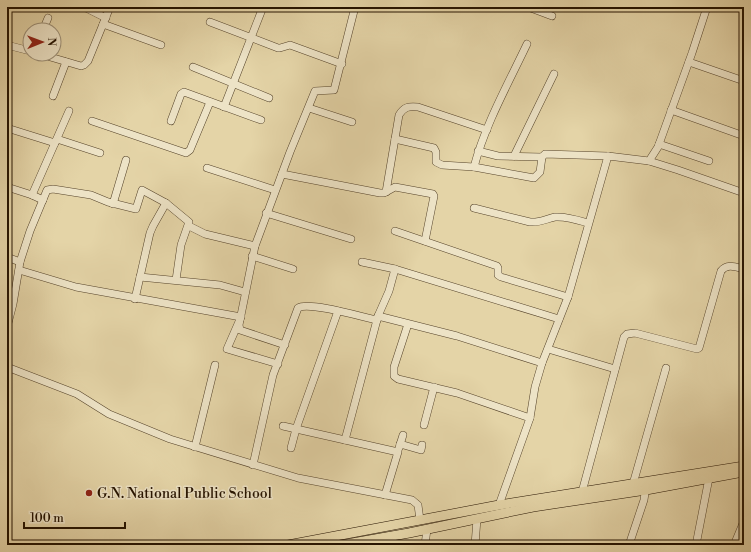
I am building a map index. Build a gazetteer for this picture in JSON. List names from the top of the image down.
{
  "places": ["G.N. National Public School"],
  "scale_bar": "100 m",
  "north": "right"
}
